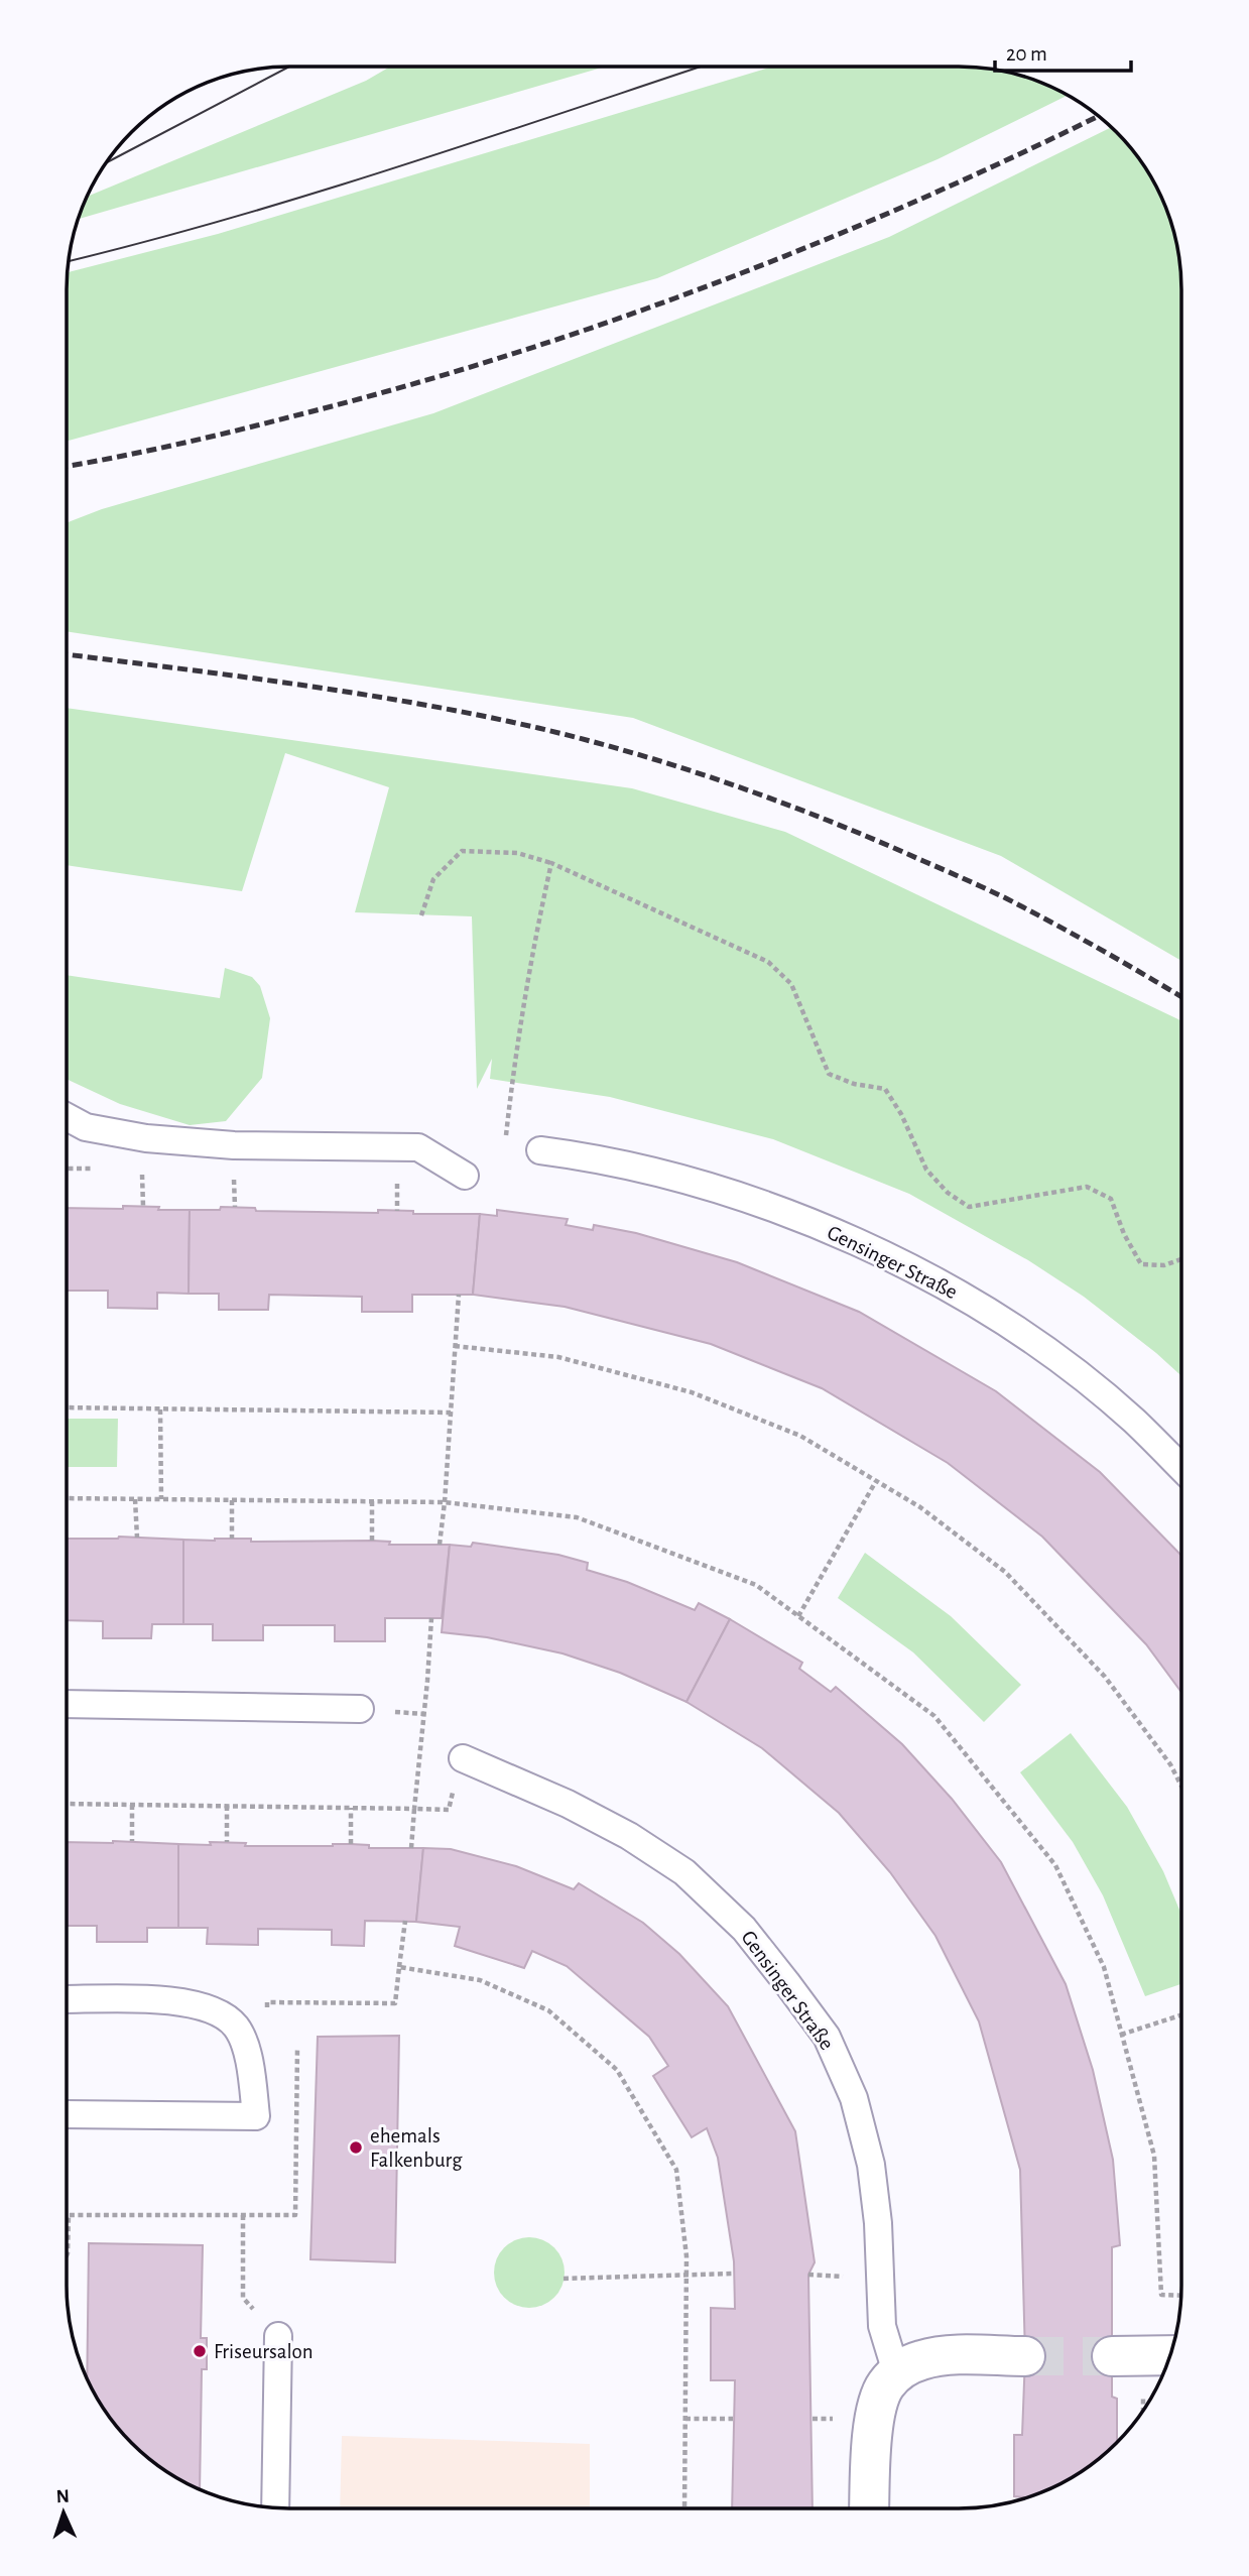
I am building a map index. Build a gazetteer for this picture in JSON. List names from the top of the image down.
{
  "streets": {
    "lane": ["Gensinger Straße"]
  },
  "places": ["ehemals Falkenburg", "Friseursalon"],
  "scale_bar": "20 m",
  "north": "top"
}
